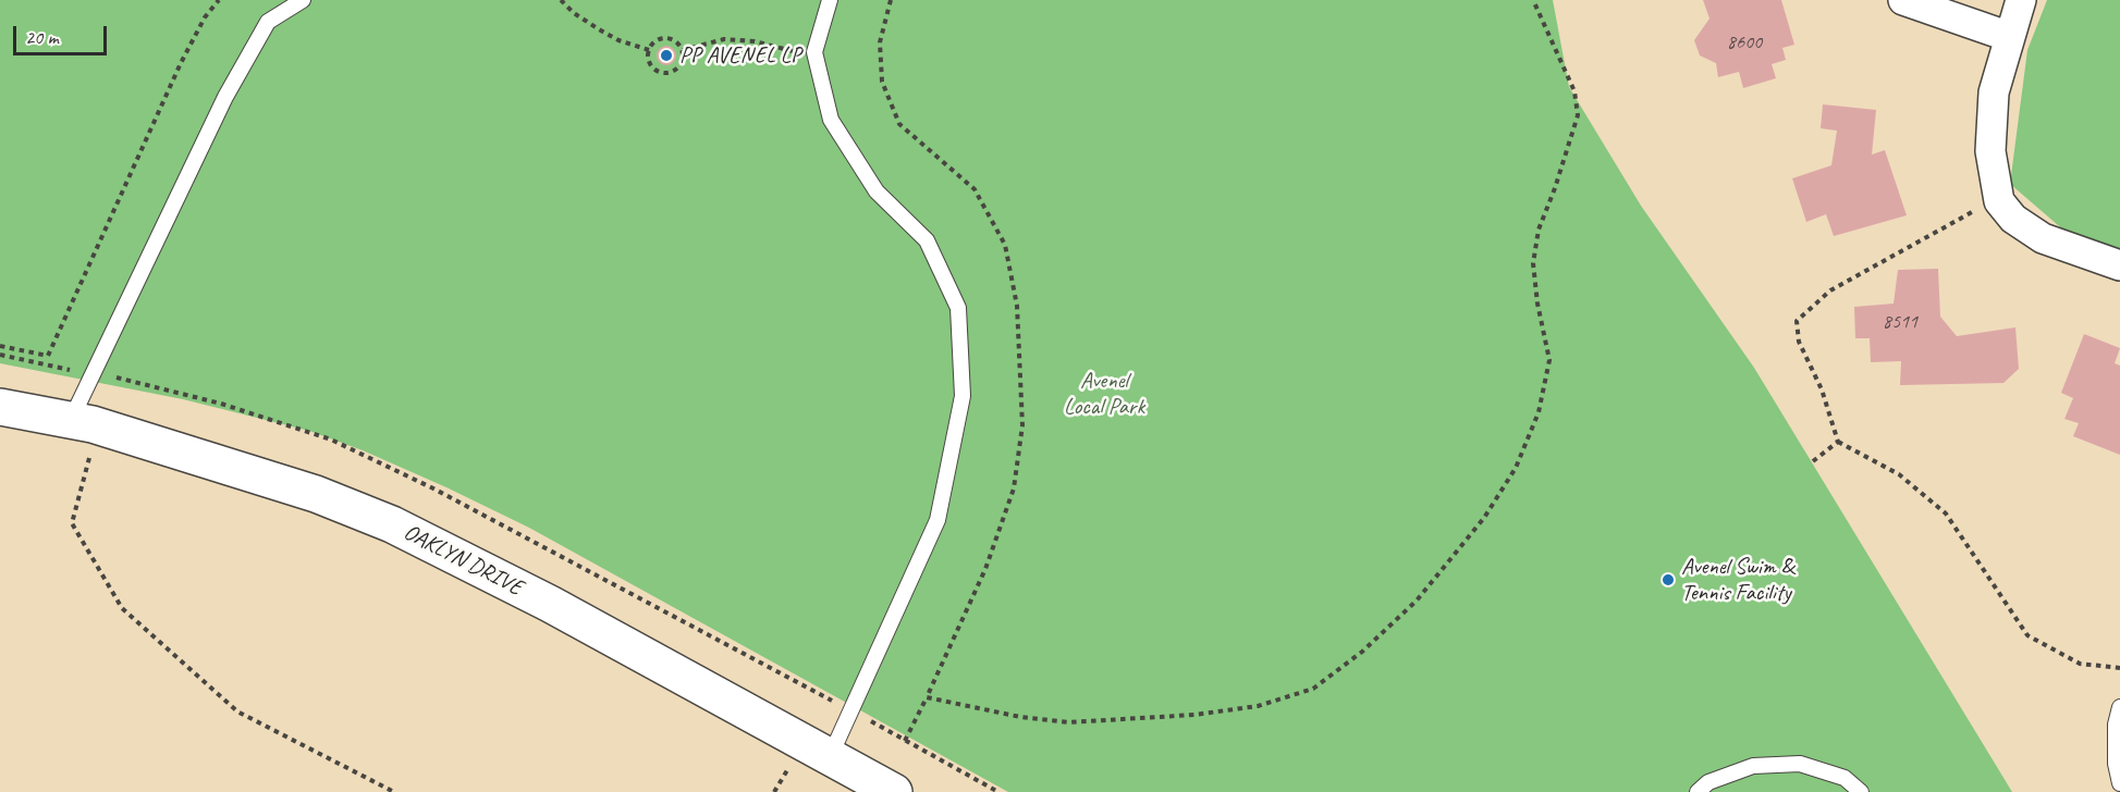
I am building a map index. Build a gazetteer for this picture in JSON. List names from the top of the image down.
{
  "streets": {
    "street": ["OAKLYN DRIVE"]
  },
  "parks": ["Avenel Local Park"],
  "places": ["PP AVENEL LP", "Avenel Swim & Tennis Facility"],
  "house_numbers": ["8600", "8511"],
  "scale_bar": "20 m"
}
